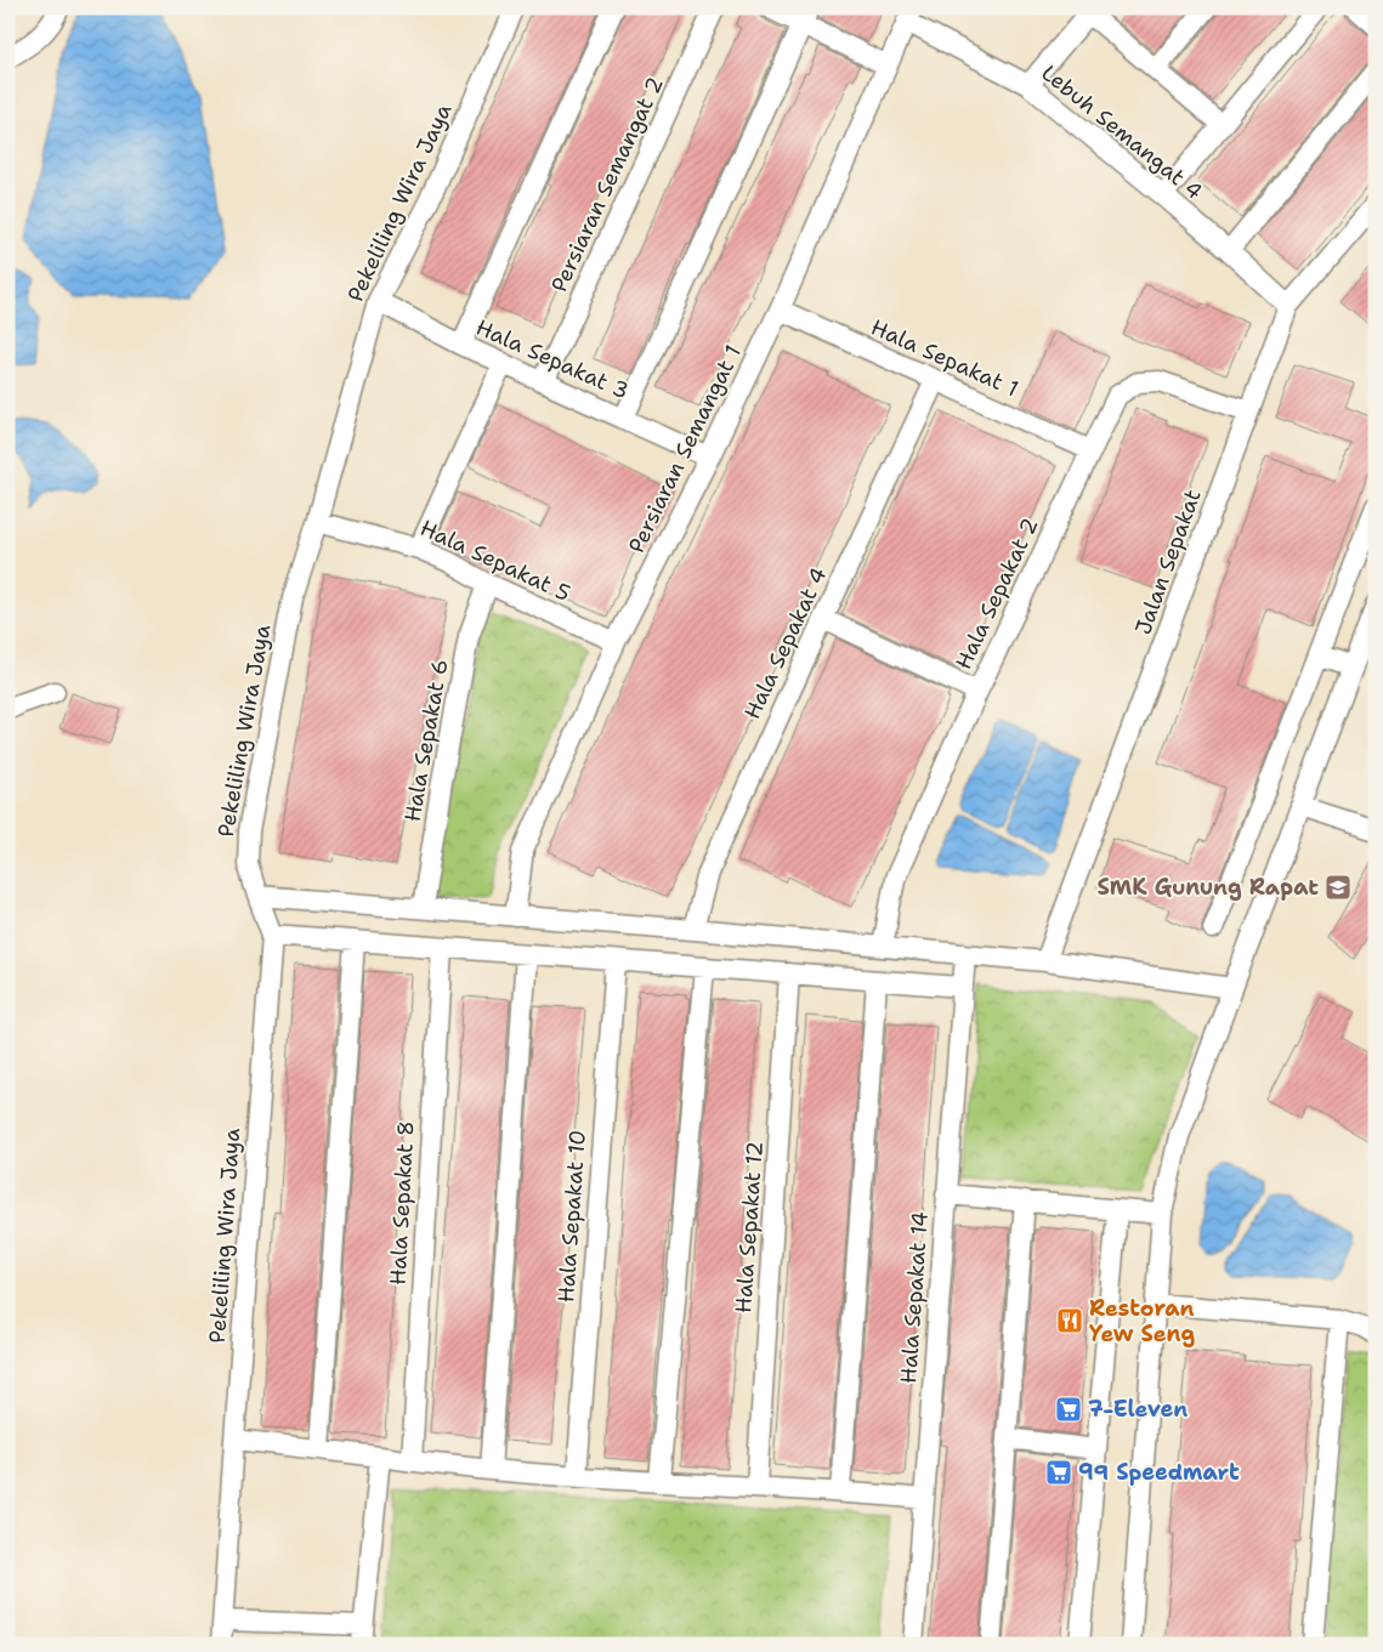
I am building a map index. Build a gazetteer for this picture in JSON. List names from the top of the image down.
{
  "streets": {
    "street": [
      "Lebuh Semangat 4",
      "Persiaran Semangat 2",
      "Pekeliling Wira Jaya",
      "Hala Sepakat 1",
      "Hala Sepakat 3",
      "Persiaran Semangat 1",
      "Hala Sepakat 5",
      "Jalan Sepakat",
      "Hala Sepakat 2",
      "Hala Sepakat 4",
      "Hala Sepakat 6",
      "Hala Sepakat 8",
      "Hala Sepakat 10",
      "Hala Sepakat 12",
      "Hala Sepakat 14"
    ]
  },
  "crossings": [
    ["Lebuh Semangat 4", "Persiaran Semangat 1"],
    ["Lebuh Semangat 4", "Jalan Sepakat"],
    ["Persiaran Semangat 2", "Hala Sepakat 3"],
    ["Pekeliling Wira Jaya", "Hala Sepakat 3"],
    ["Pekeliling Wira Jaya", "Hala Sepakat 5"],
    ["Hala Sepakat 1", "Persiaran Semangat 1"],
    ["Hala Sepakat 1", "Hala Sepakat 2"],
    ["Hala Sepakat 1", "Hala Sepakat 4"],
    ["Hala Sepakat 3", "Persiaran Semangat 1"],
    ["Persiaran Semangat 1", "Hala Sepakat 5"],
    ["Hala Sepakat 5", "Hala Sepakat 6"],
    ["Jalan Sepakat", "Hala Sepakat 2"]
  ],
  "places": {
    "school or university": ["SMK Gunung Rapat"],
    "restaurant": ["Restoran Yew Seng"],
    "supermarket": ["7-Eleven", "99 Speedmart"]
  }
}
